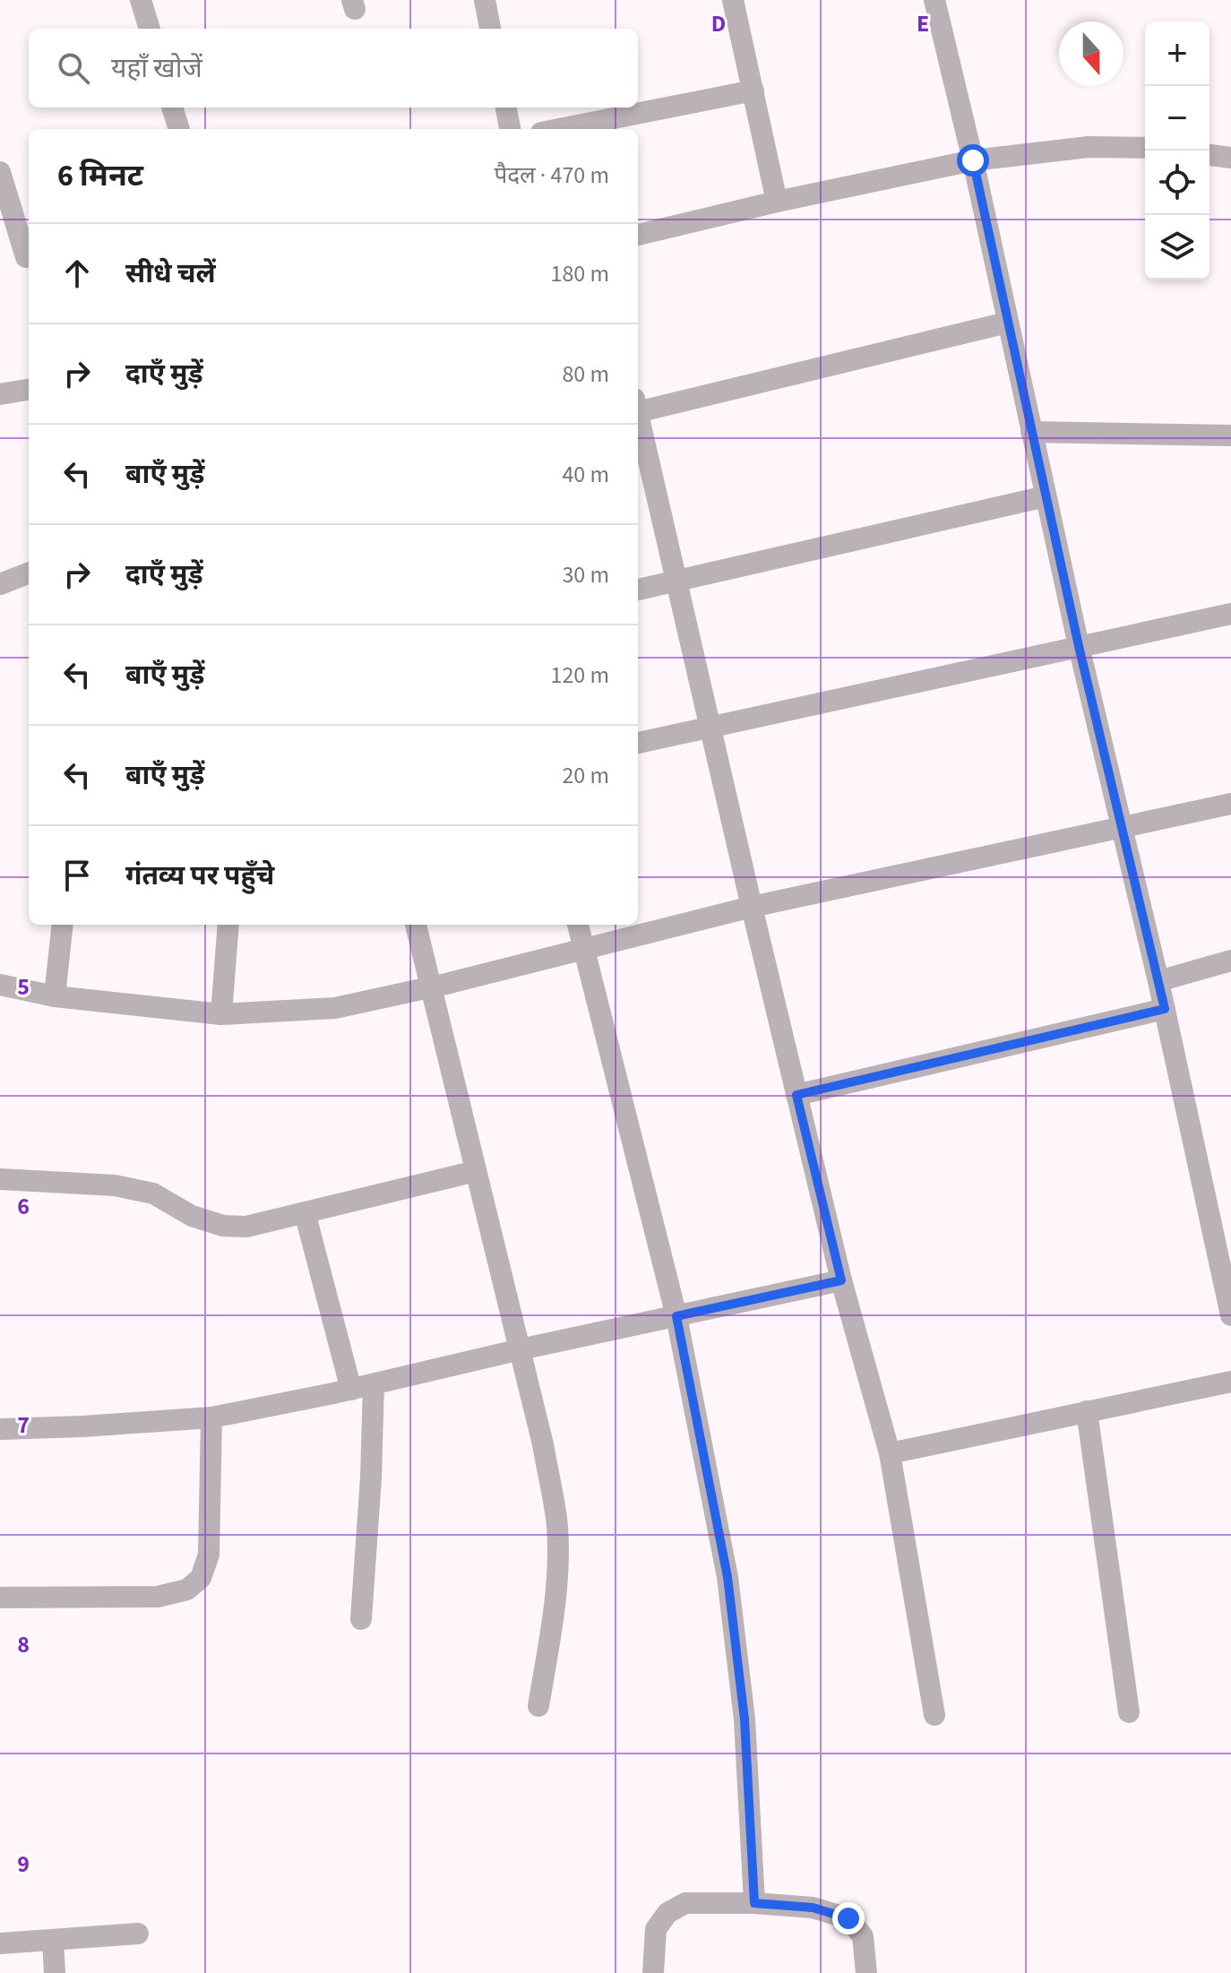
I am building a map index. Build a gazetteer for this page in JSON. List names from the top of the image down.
{
  "north": "bottom",
  "page": {
    "map_buttons": ["+", "−"],
    "search": "यहाँ खोजें",
    "heading": ["6 मिनट", "पैदल · 470 m"],
    "list": [
      ["सीधे चलें", "180 m"],
      ["दाएँ मुड़ें", "80 m"],
      ["बाएँ मुड़ें", "40 m"],
      ["दाएँ मुड़ें", "30 m"],
      ["बाएँ मुड़ें", "120 m"],
      ["बाएँ मुड़ें", "20 m"],
      "गंतव्य पर पहुँचे"
    ]
  },
  "grid": {
    "columns": ["D", "E"],
    "rows": [
      "5",
      "6",
      "7",
      "8",
      "9"
    ]
  }
}
